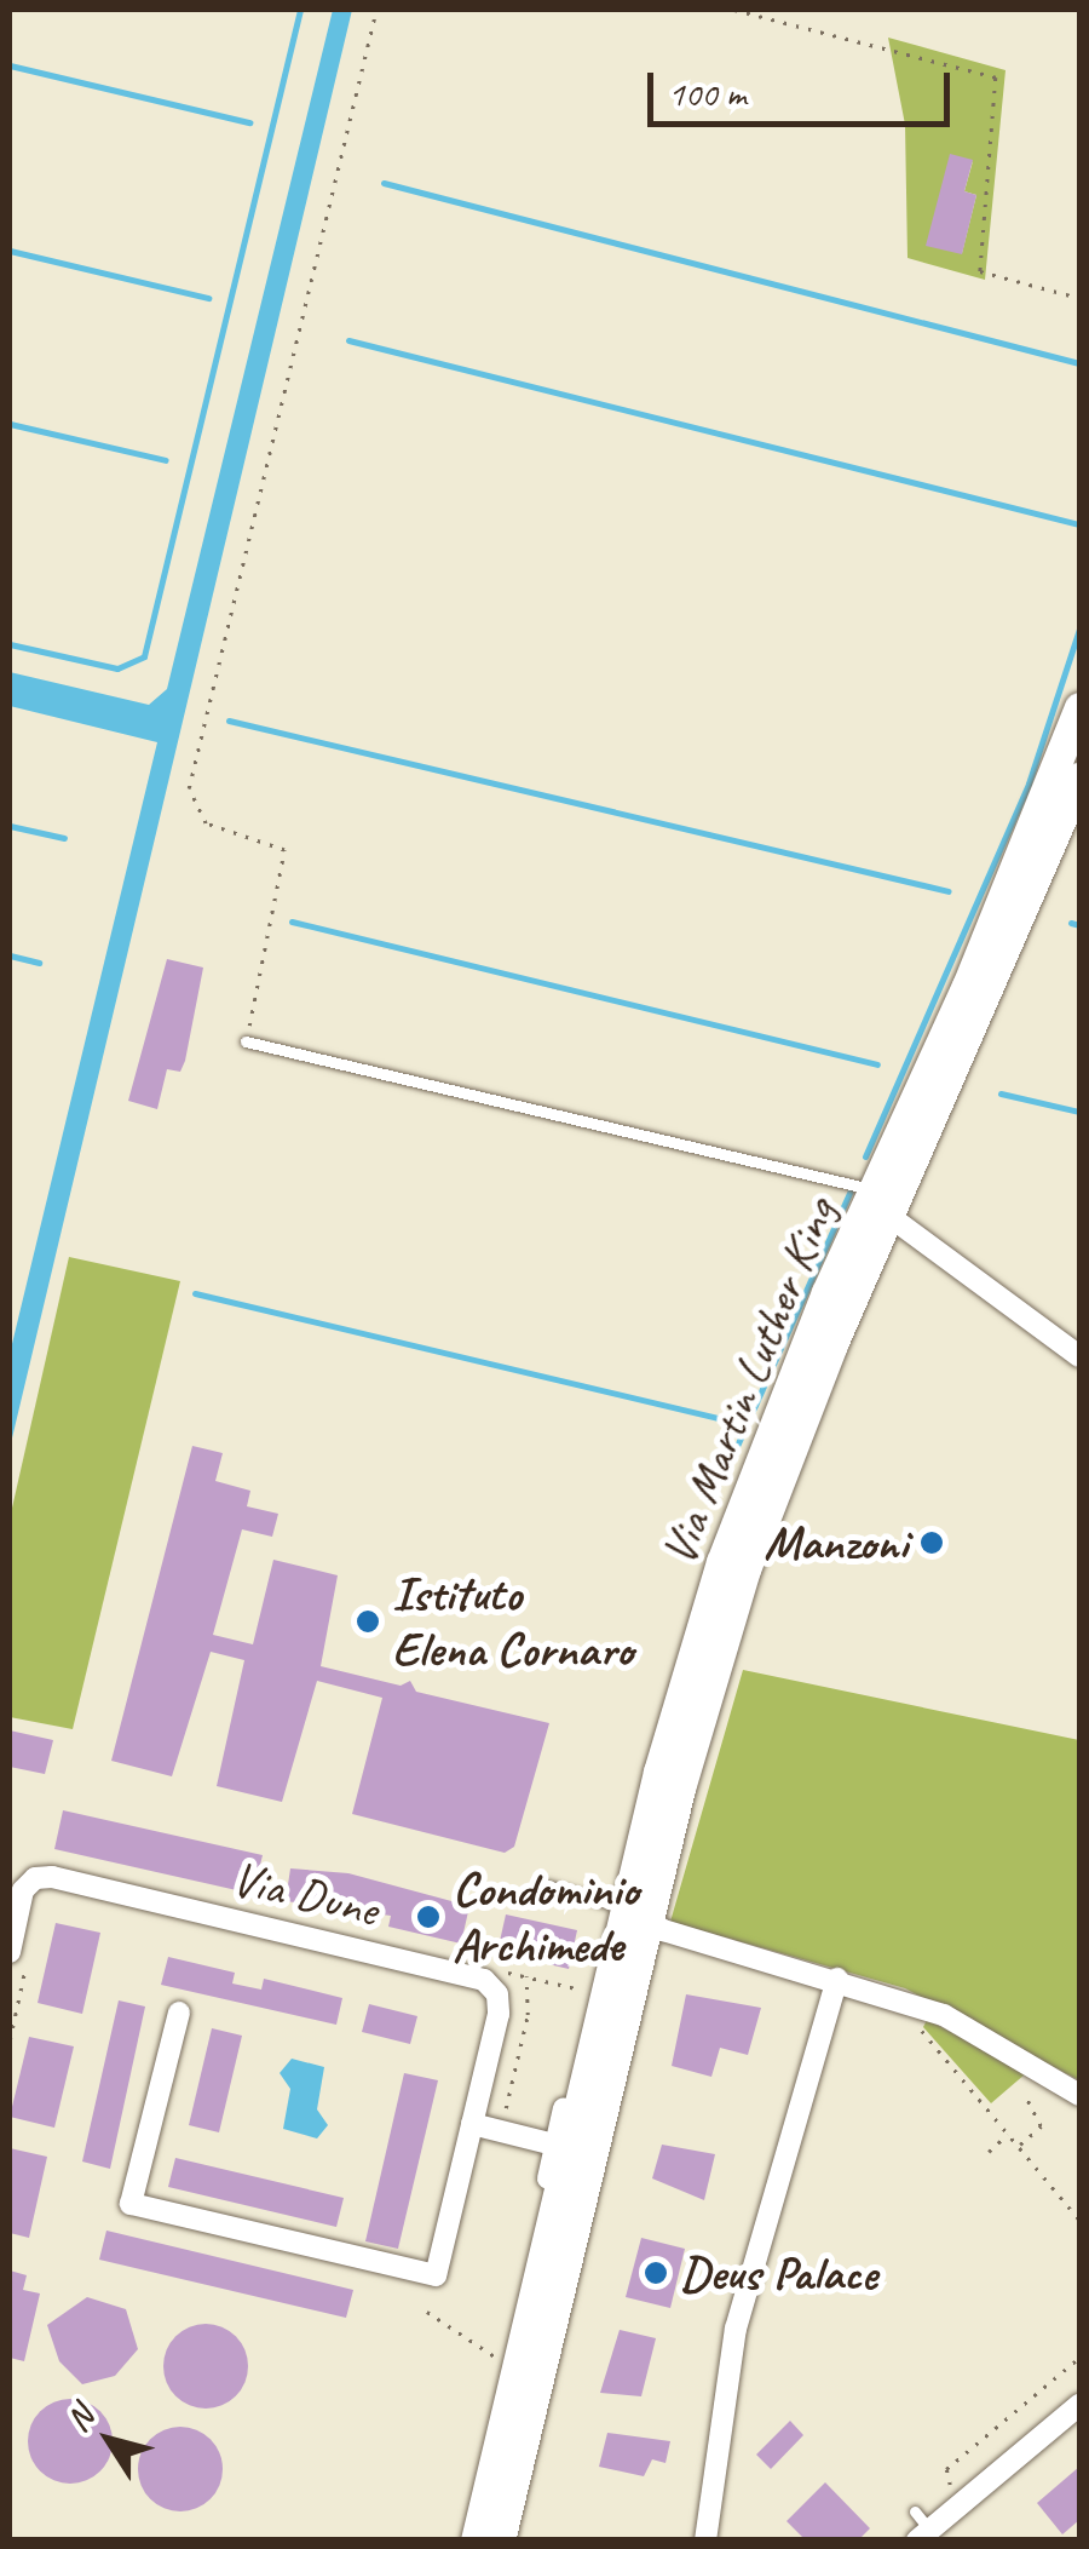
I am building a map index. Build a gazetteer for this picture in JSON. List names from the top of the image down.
{
  "streets": {
    "main road": ["Via Martin Luther King"],
    "street": ["Via Dune"]
  },
  "places": [
    "Manzoni",
    "Istituto Elena Cornaro",
    "Condominio Archimede",
    "Deus Palace"
  ],
  "scale_bar": "100 m",
  "north": "top left"
}
